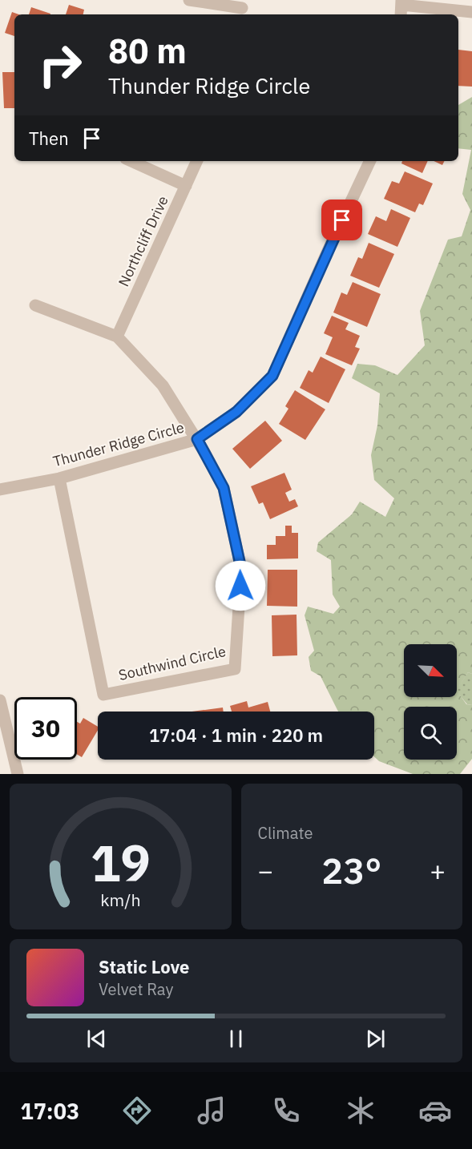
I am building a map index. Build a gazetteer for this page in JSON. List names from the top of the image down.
{
  "streets": {
    "street": ["Northcliff Drive", "Thunder Ridge Circle", "Southwind Circle"]
  },
  "crossings": [
    ["Thunder Ridge Circle", "Southwind Circle"]
  ],
  "north": "bottom right",
  "page": {
    "turn": ["80 m", "Thunder Ridge Circle"],
    "then": "Then",
    "limit": "30",
    "trip": "17:04 · 1 min · 220 m",
    "tile": "Climate",
    "heat": ["−", "23°", "+"],
    "song": ["Static Love", "Velvet Ray"],
    "tabs": "17:03",
    "gauge": ["19", "km/h"]
  }
}
